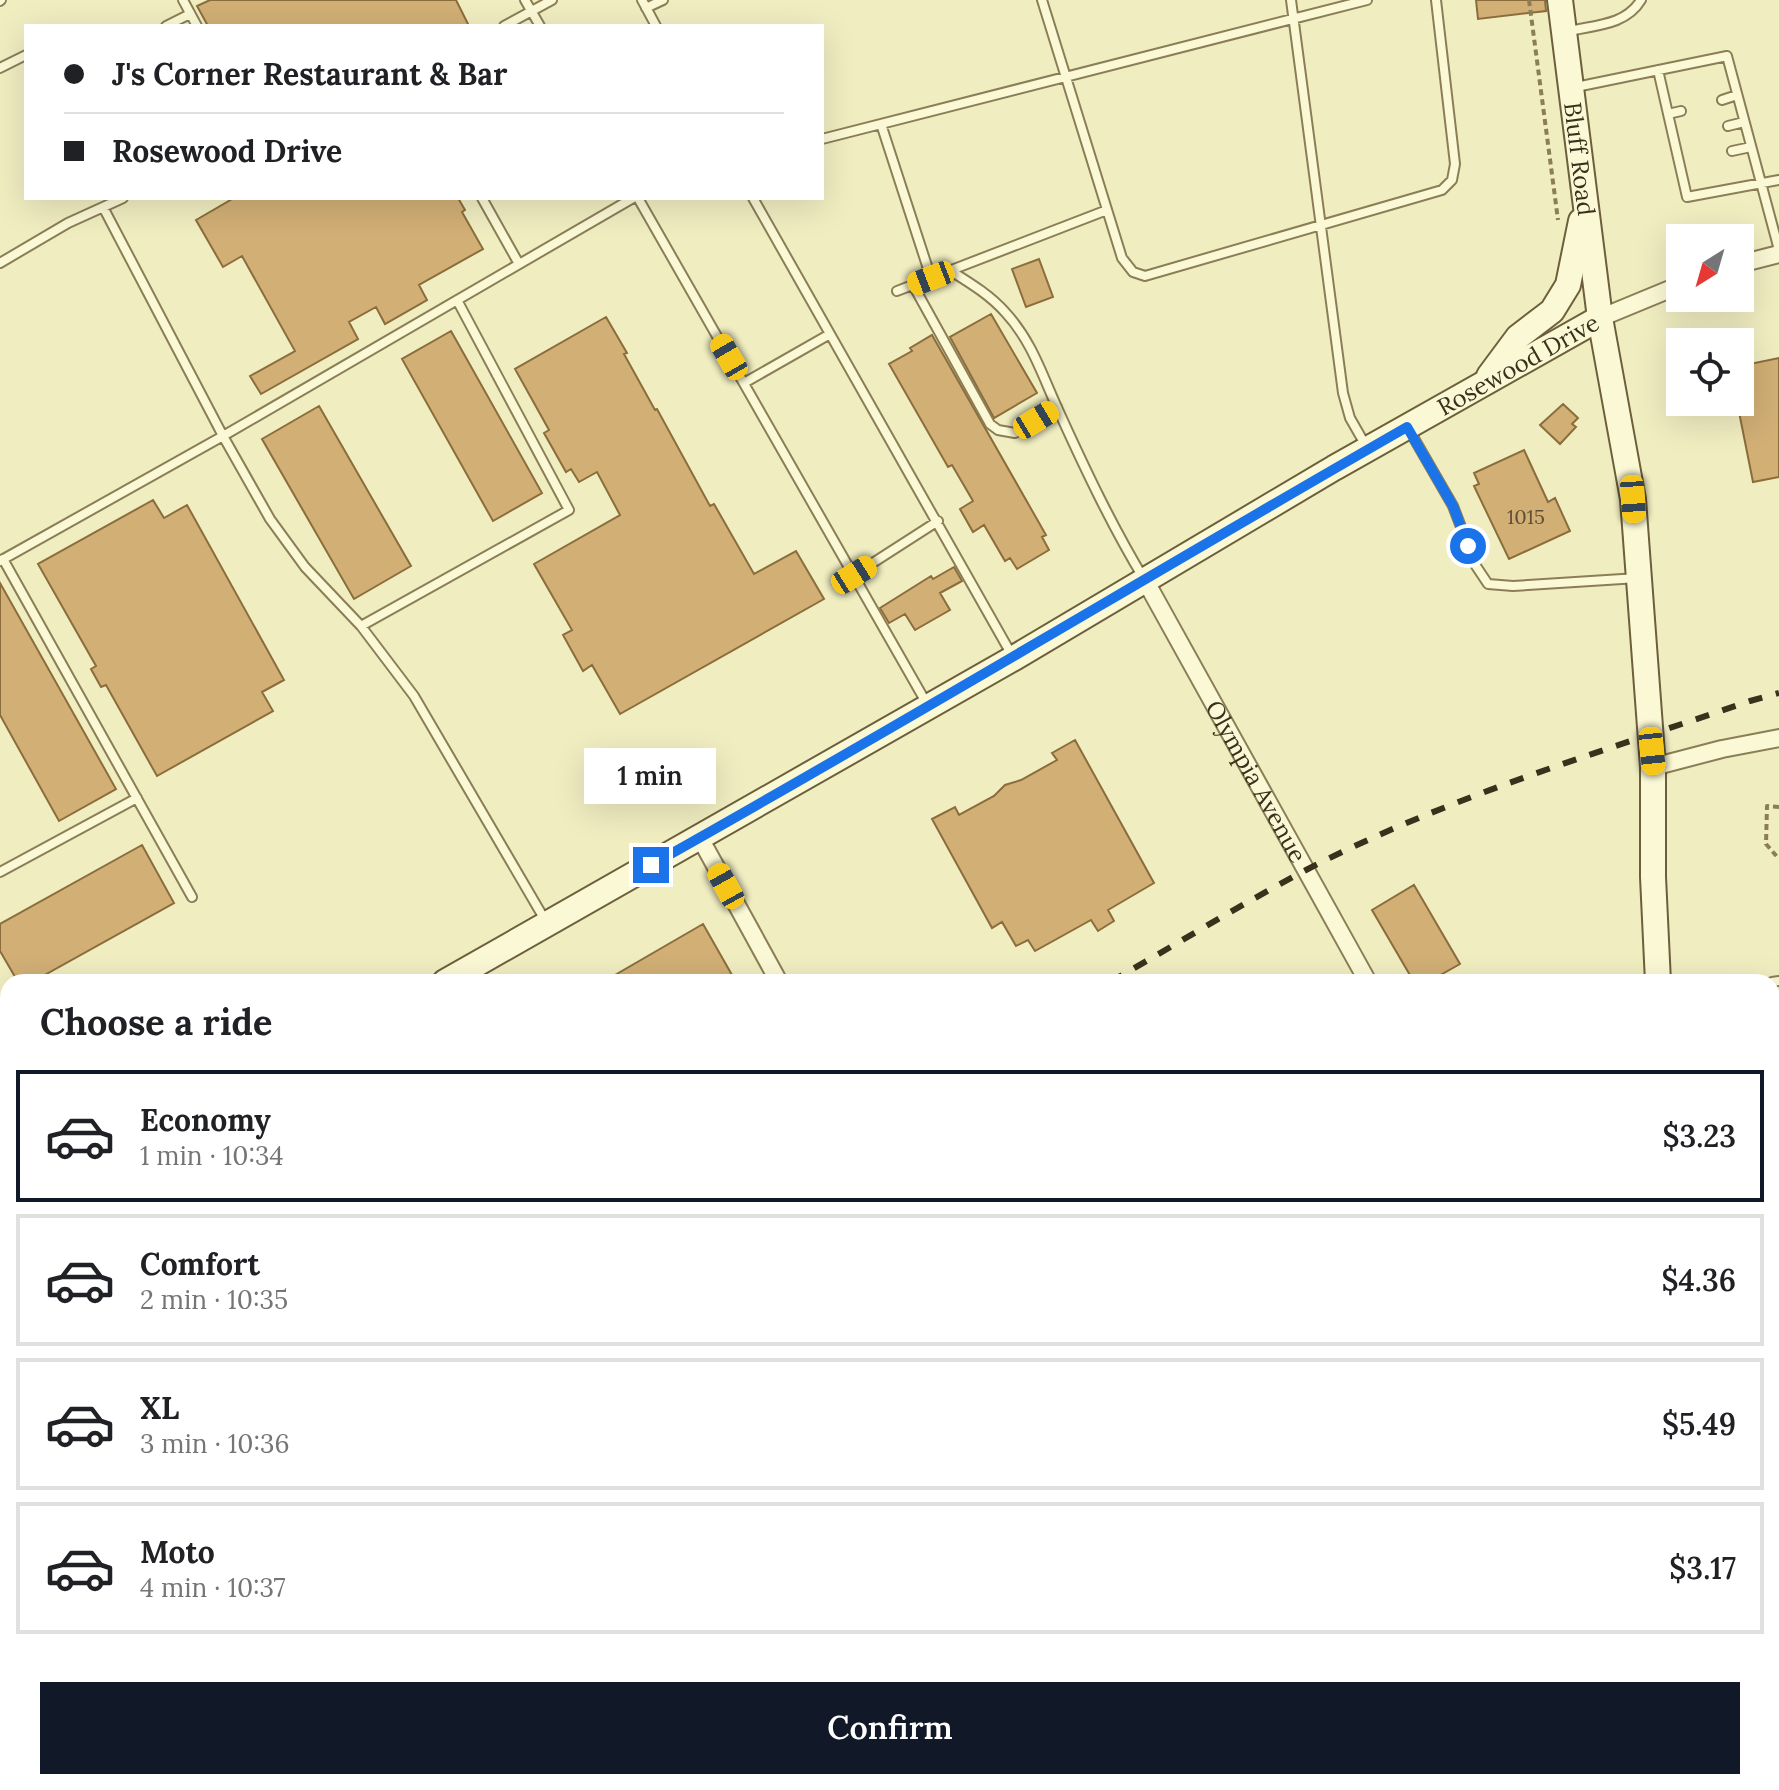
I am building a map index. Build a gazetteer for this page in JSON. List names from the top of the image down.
{
  "streets": {
    "main road": ["Bluff Road", "Rosewood Drive"],
    "street": ["Olympia Avenue"]
  },
  "crossings": [
    ["Bluff Road", "Rosewood Drive"],
    ["Rosewood Drive", "Olympia Avenue"]
  ],
  "house_numbers": ["1015"],
  "north": "bottom left",
  "page": {
    "banner": ["J's Corner Restaurant & Bar", "Rosewood Drive"],
    "bubble": "1 min",
    "heading": "Choose a ride",
    "list": [
      {
        "name": "Economy",
        "note": "1 min · 10:34",
        "value": "$3.23"
      },
      {
        "name": "Comfort",
        "note": "2 min · 10:35",
        "value": "$4.36"
      },
      {
        "name": "XL",
        "note": "3 min · 10:36",
        "value": "$5.49"
      },
      {
        "name": "Moto",
        "note": "4 min · 10:37",
        "value": "$3.17"
      }
    ],
    "buttons": "Confirm"
  }
}
